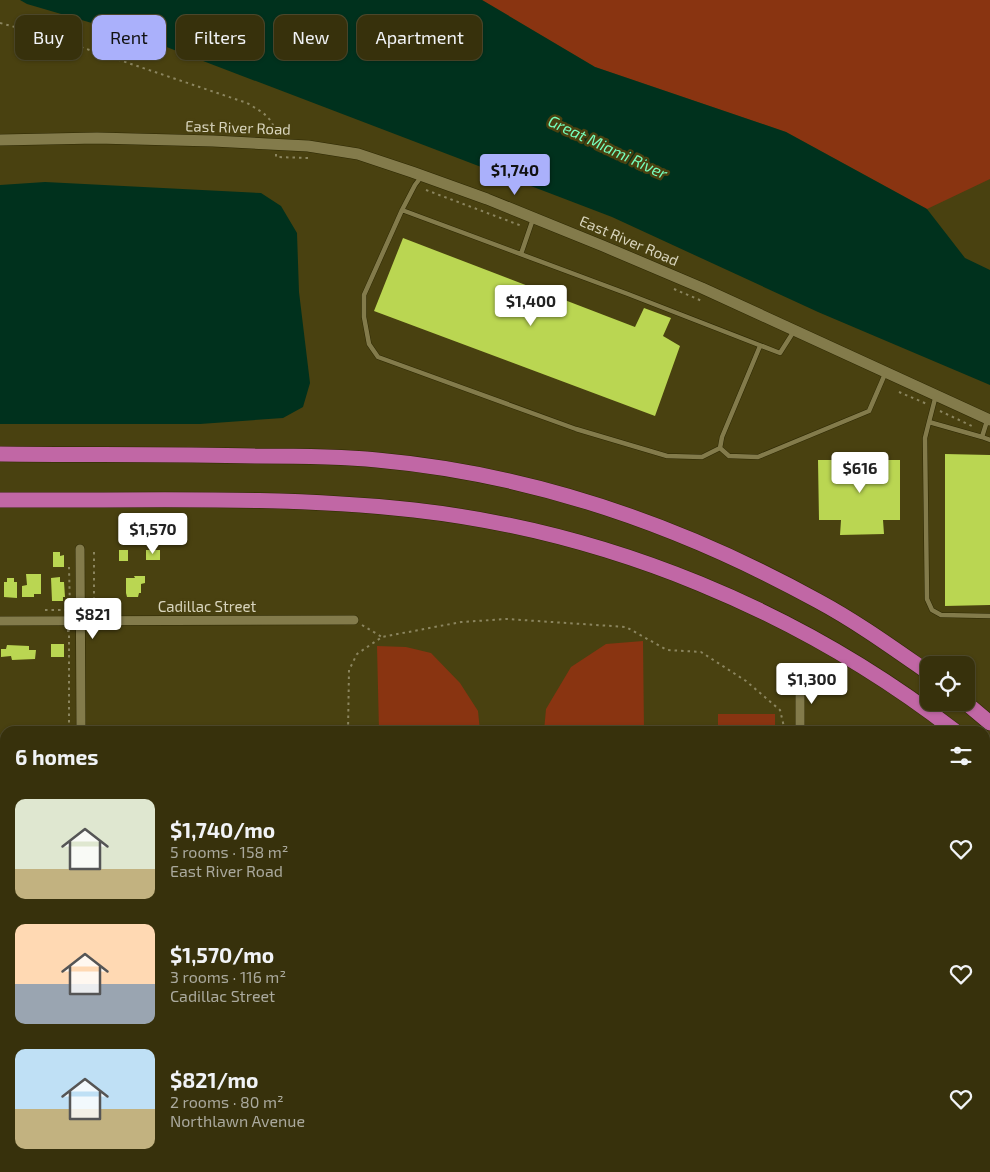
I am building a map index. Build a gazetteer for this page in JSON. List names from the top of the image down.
{
  "streets": {
    "street": ["East River Road", "Cadillac Street"]
  },
  "water": ["Great Miami River"],
  "page": {
    "chip": [
      "Buy",
      "Rent",
      "Filters",
      "New",
      "Apartment"
    ],
    "price": [
      "$1,740",
      "$1,400",
      "$616",
      "$1,570",
      "$821",
      "$1,300"
    ],
    "heading": "6 homes",
    "list": [
      {
        "name": "$1,740/mo",
        "note": "5 rooms · 158 m² · East River Road"
      },
      {
        "name": "$1,570/mo",
        "note": "3 rooms · 116 m² · Cadillac Street"
      },
      {
        "name": "$821/mo",
        "note": "2 rooms · 80 m² · Northlawn Avenue"
      }
    ]
  }
}
